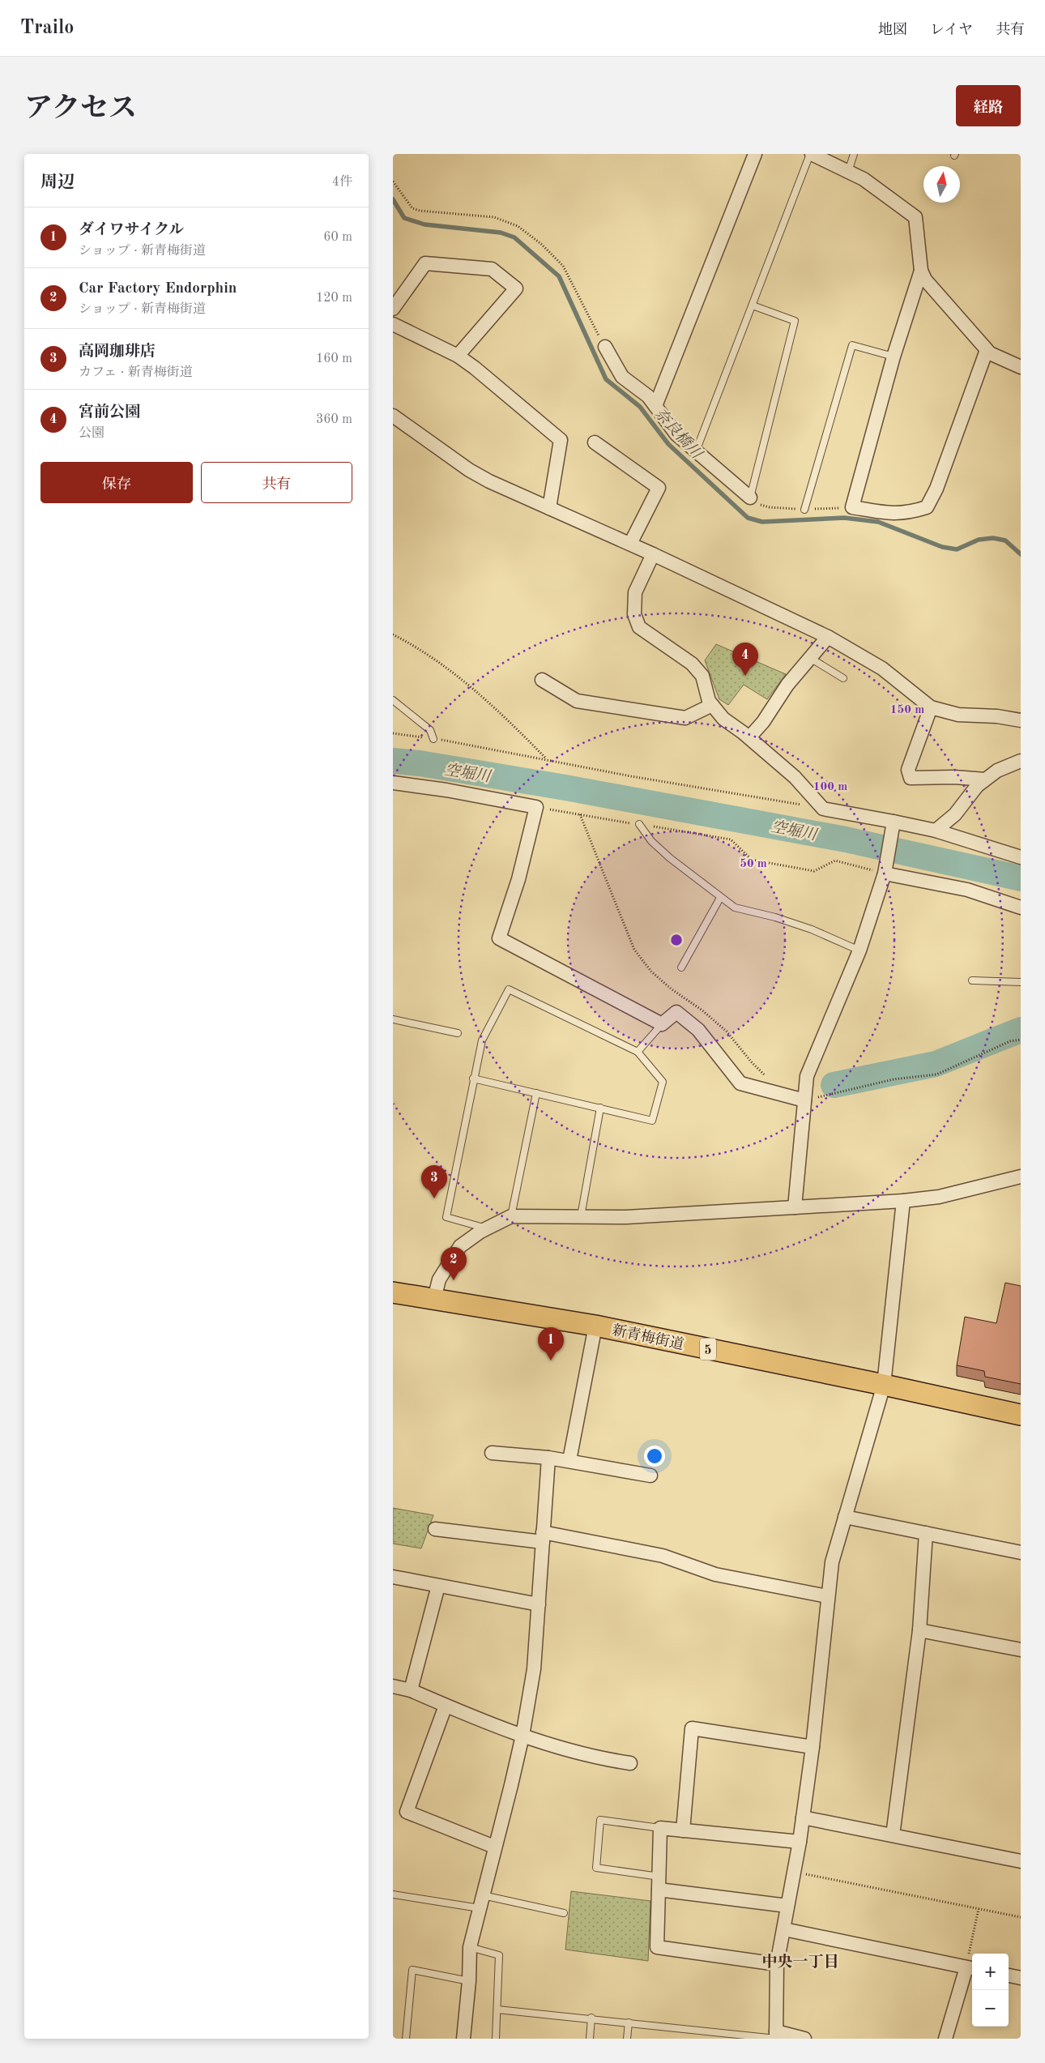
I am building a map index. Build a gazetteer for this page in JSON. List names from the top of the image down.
{
  "streets": {
    "main road": ["新青梅街道", "5"]
  },
  "districts": ["中央一丁目"],
  "water": ["奈良橋川", "空堀川"],
  "north": "top",
  "page": {
    "header": "Trailo",
    "nav": ["地図", "レイヤ", "共有"],
    "title": "アクセス",
    "buttons": [
      "経路",
      ["保存", "共有"]
    ],
    "heading": ["周辺", "4件"],
    "list": [
      {
        "mark": "1",
        "name": "ダイワサイクル",
        "note": "ショップ · 新青梅街道",
        "value": "60 m"
      },
      {
        "mark": "2",
        "name": "Car Factory Endorphin",
        "note": "ショップ · 新青梅街道",
        "value": "120 m"
      },
      {
        "mark": "3",
        "name": "高岡珈琲店",
        "note": "カフェ · 新青梅街道",
        "value": "160 m"
      },
      {
        "mark": "4",
        "name": "宮前公園",
        "note": "公園",
        "value": "360 m"
      }
    ],
    "pins": [
      "4",
      "3",
      "2",
      "1"
    ],
    "map_buttons": ["+", "−"]
  },
  "rings": ["150 m", "100 m", "50 m"]
}
